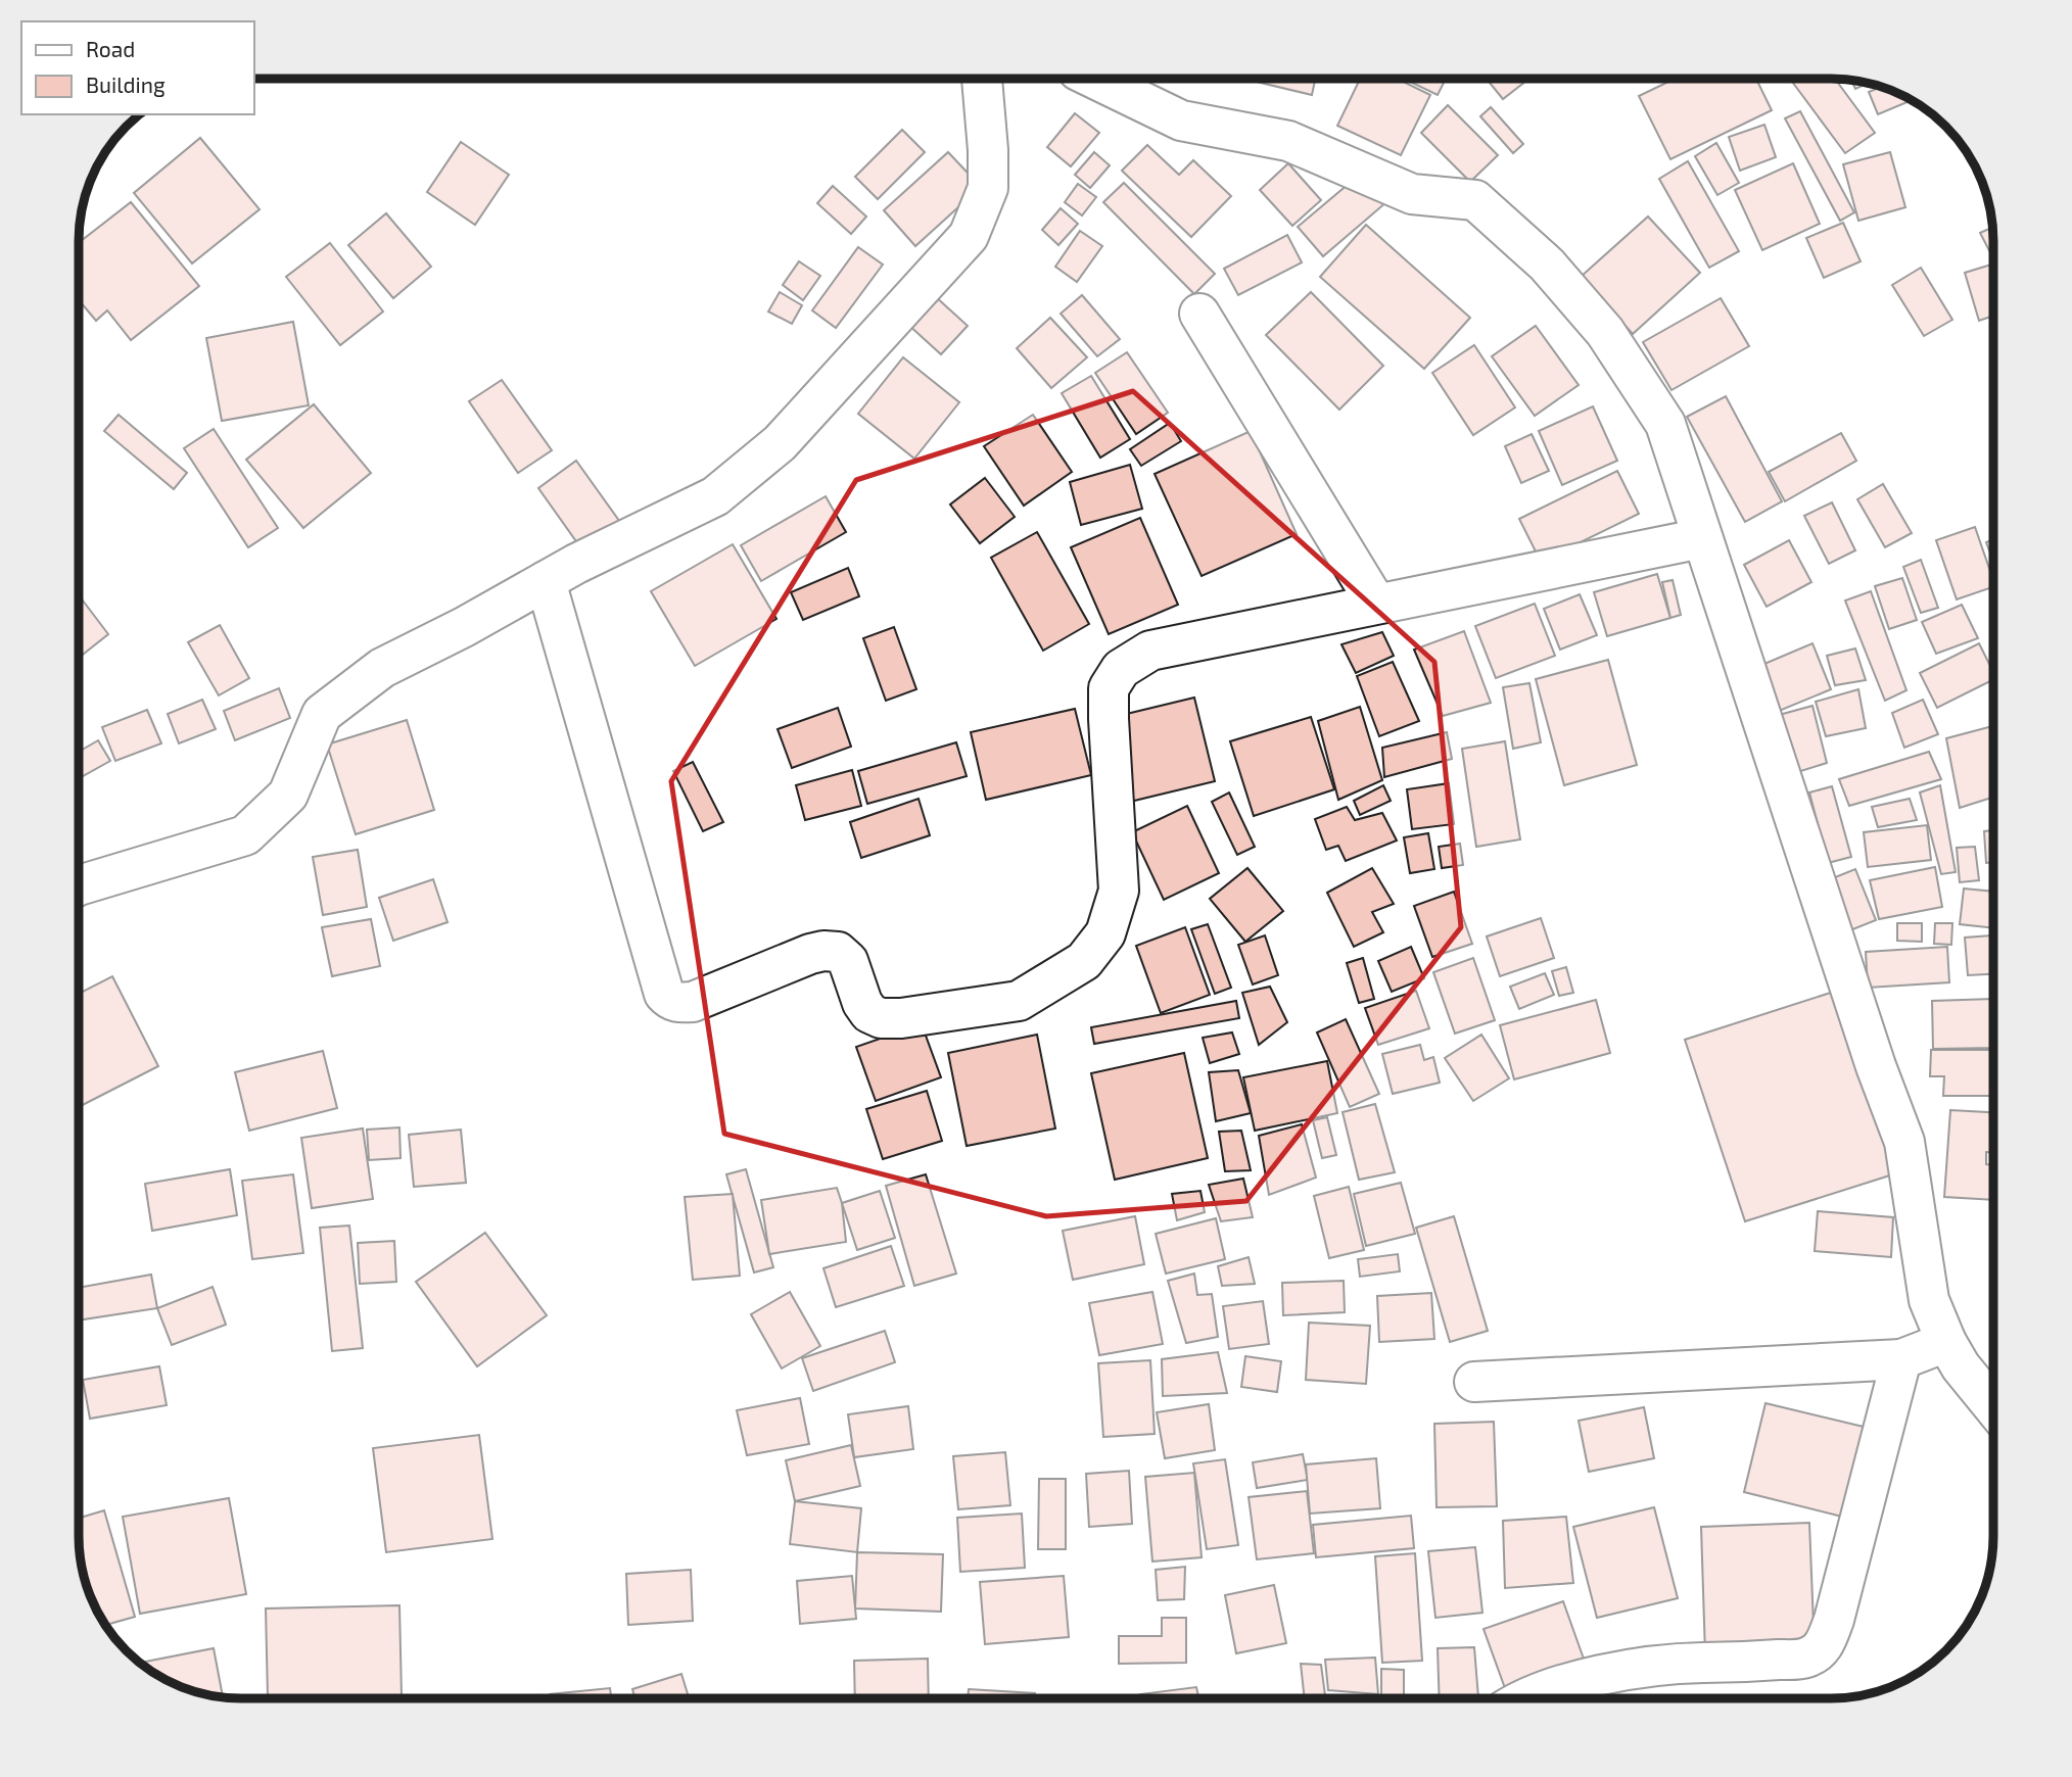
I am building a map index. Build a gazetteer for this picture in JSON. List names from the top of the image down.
{
  "legend": ["Road", "Building"]
}
